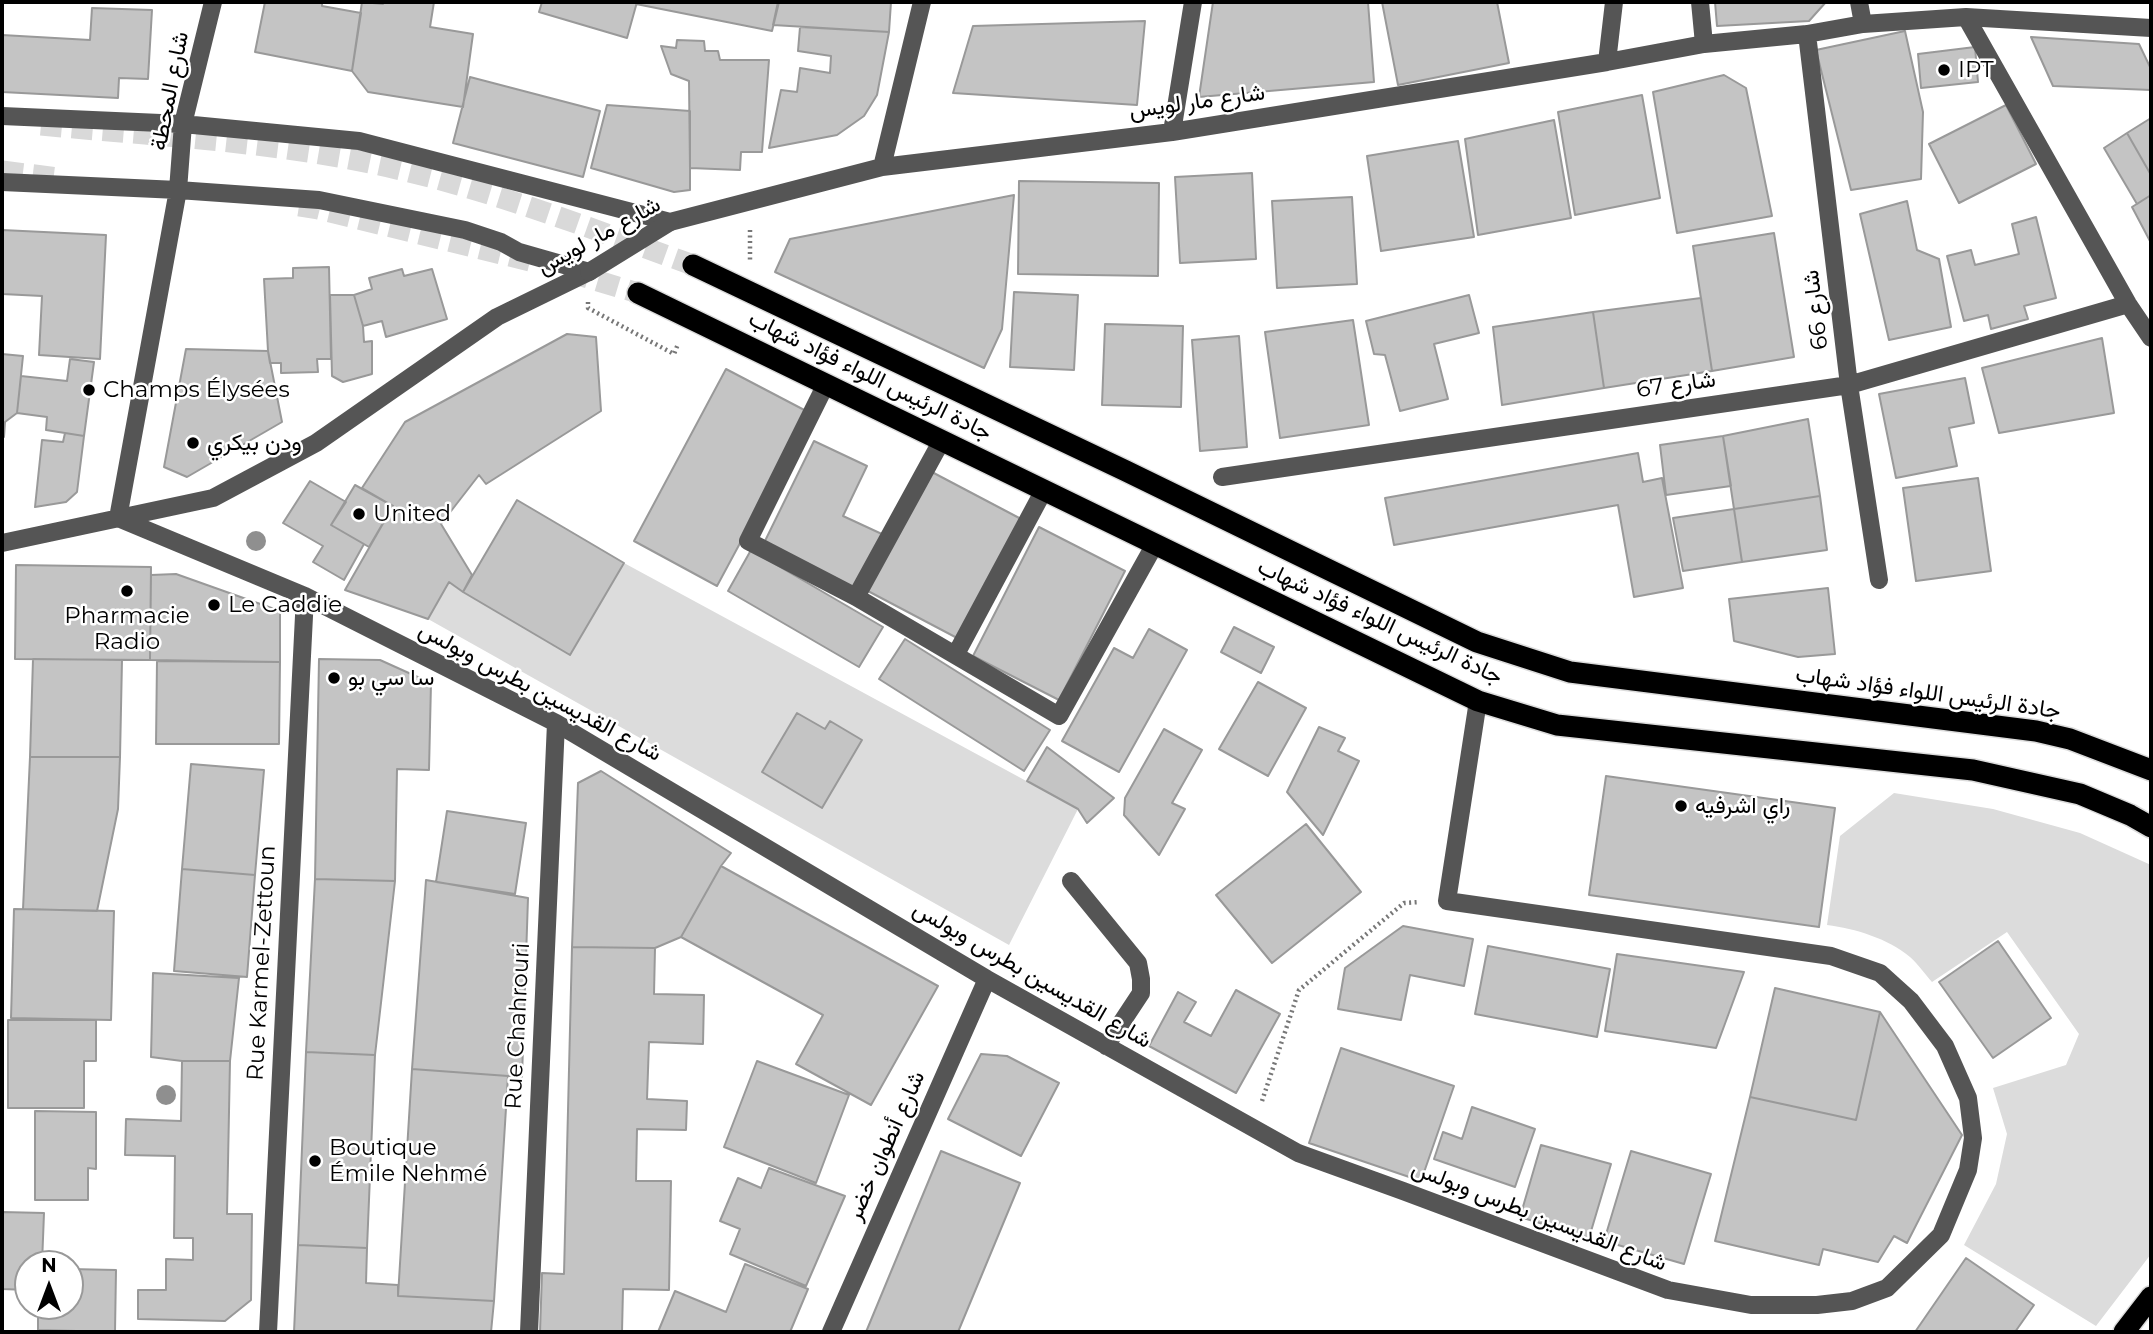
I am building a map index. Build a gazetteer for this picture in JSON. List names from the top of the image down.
{
  "streets": {
    "highway": ["جادة الرئيس اللواء فؤاد شهاب"],
    "street": [
      "شارع المحطة",
      "شارع مار لويس",
      "شارع 66",
      "شارع 67",
      "شارع القديسين بطرس وبولس",
      "Rue Karmel-Zettoun",
      "Rue Chahrouri",
      "شارع أنطوان خضر"
    ]
  },
  "crossings": [
    ["شارع المحطة", "شارع مار لويس"],
    ["شارع المحطة", "شارع القديسين بطرس وبولس"],
    ["شارع مار لويس", "شارع 66"],
    ["شارع مار لويس", "شارع القديسين بطرس وبولس"],
    ["شارع 66", "شارع 67"],
    ["شارع القديسين بطرس وبولس", "Rue Karmel-Zettoun"],
    ["شارع القديسين بطرس وبولس", "Rue Chahrouri"],
    ["شارع القديسين بطرس وبولس", "شارع أنطوان خضر"]
  ],
  "places": [
    "IPT",
    "Champs Élysées",
    "ودن بيكري",
    "United",
    "Pharmacie Radio",
    "Le Caddie",
    "سا سي بو",
    "راي اشرفيه",
    "Boutique Émile Nehmé"
  ],
  "north": "top"
}
